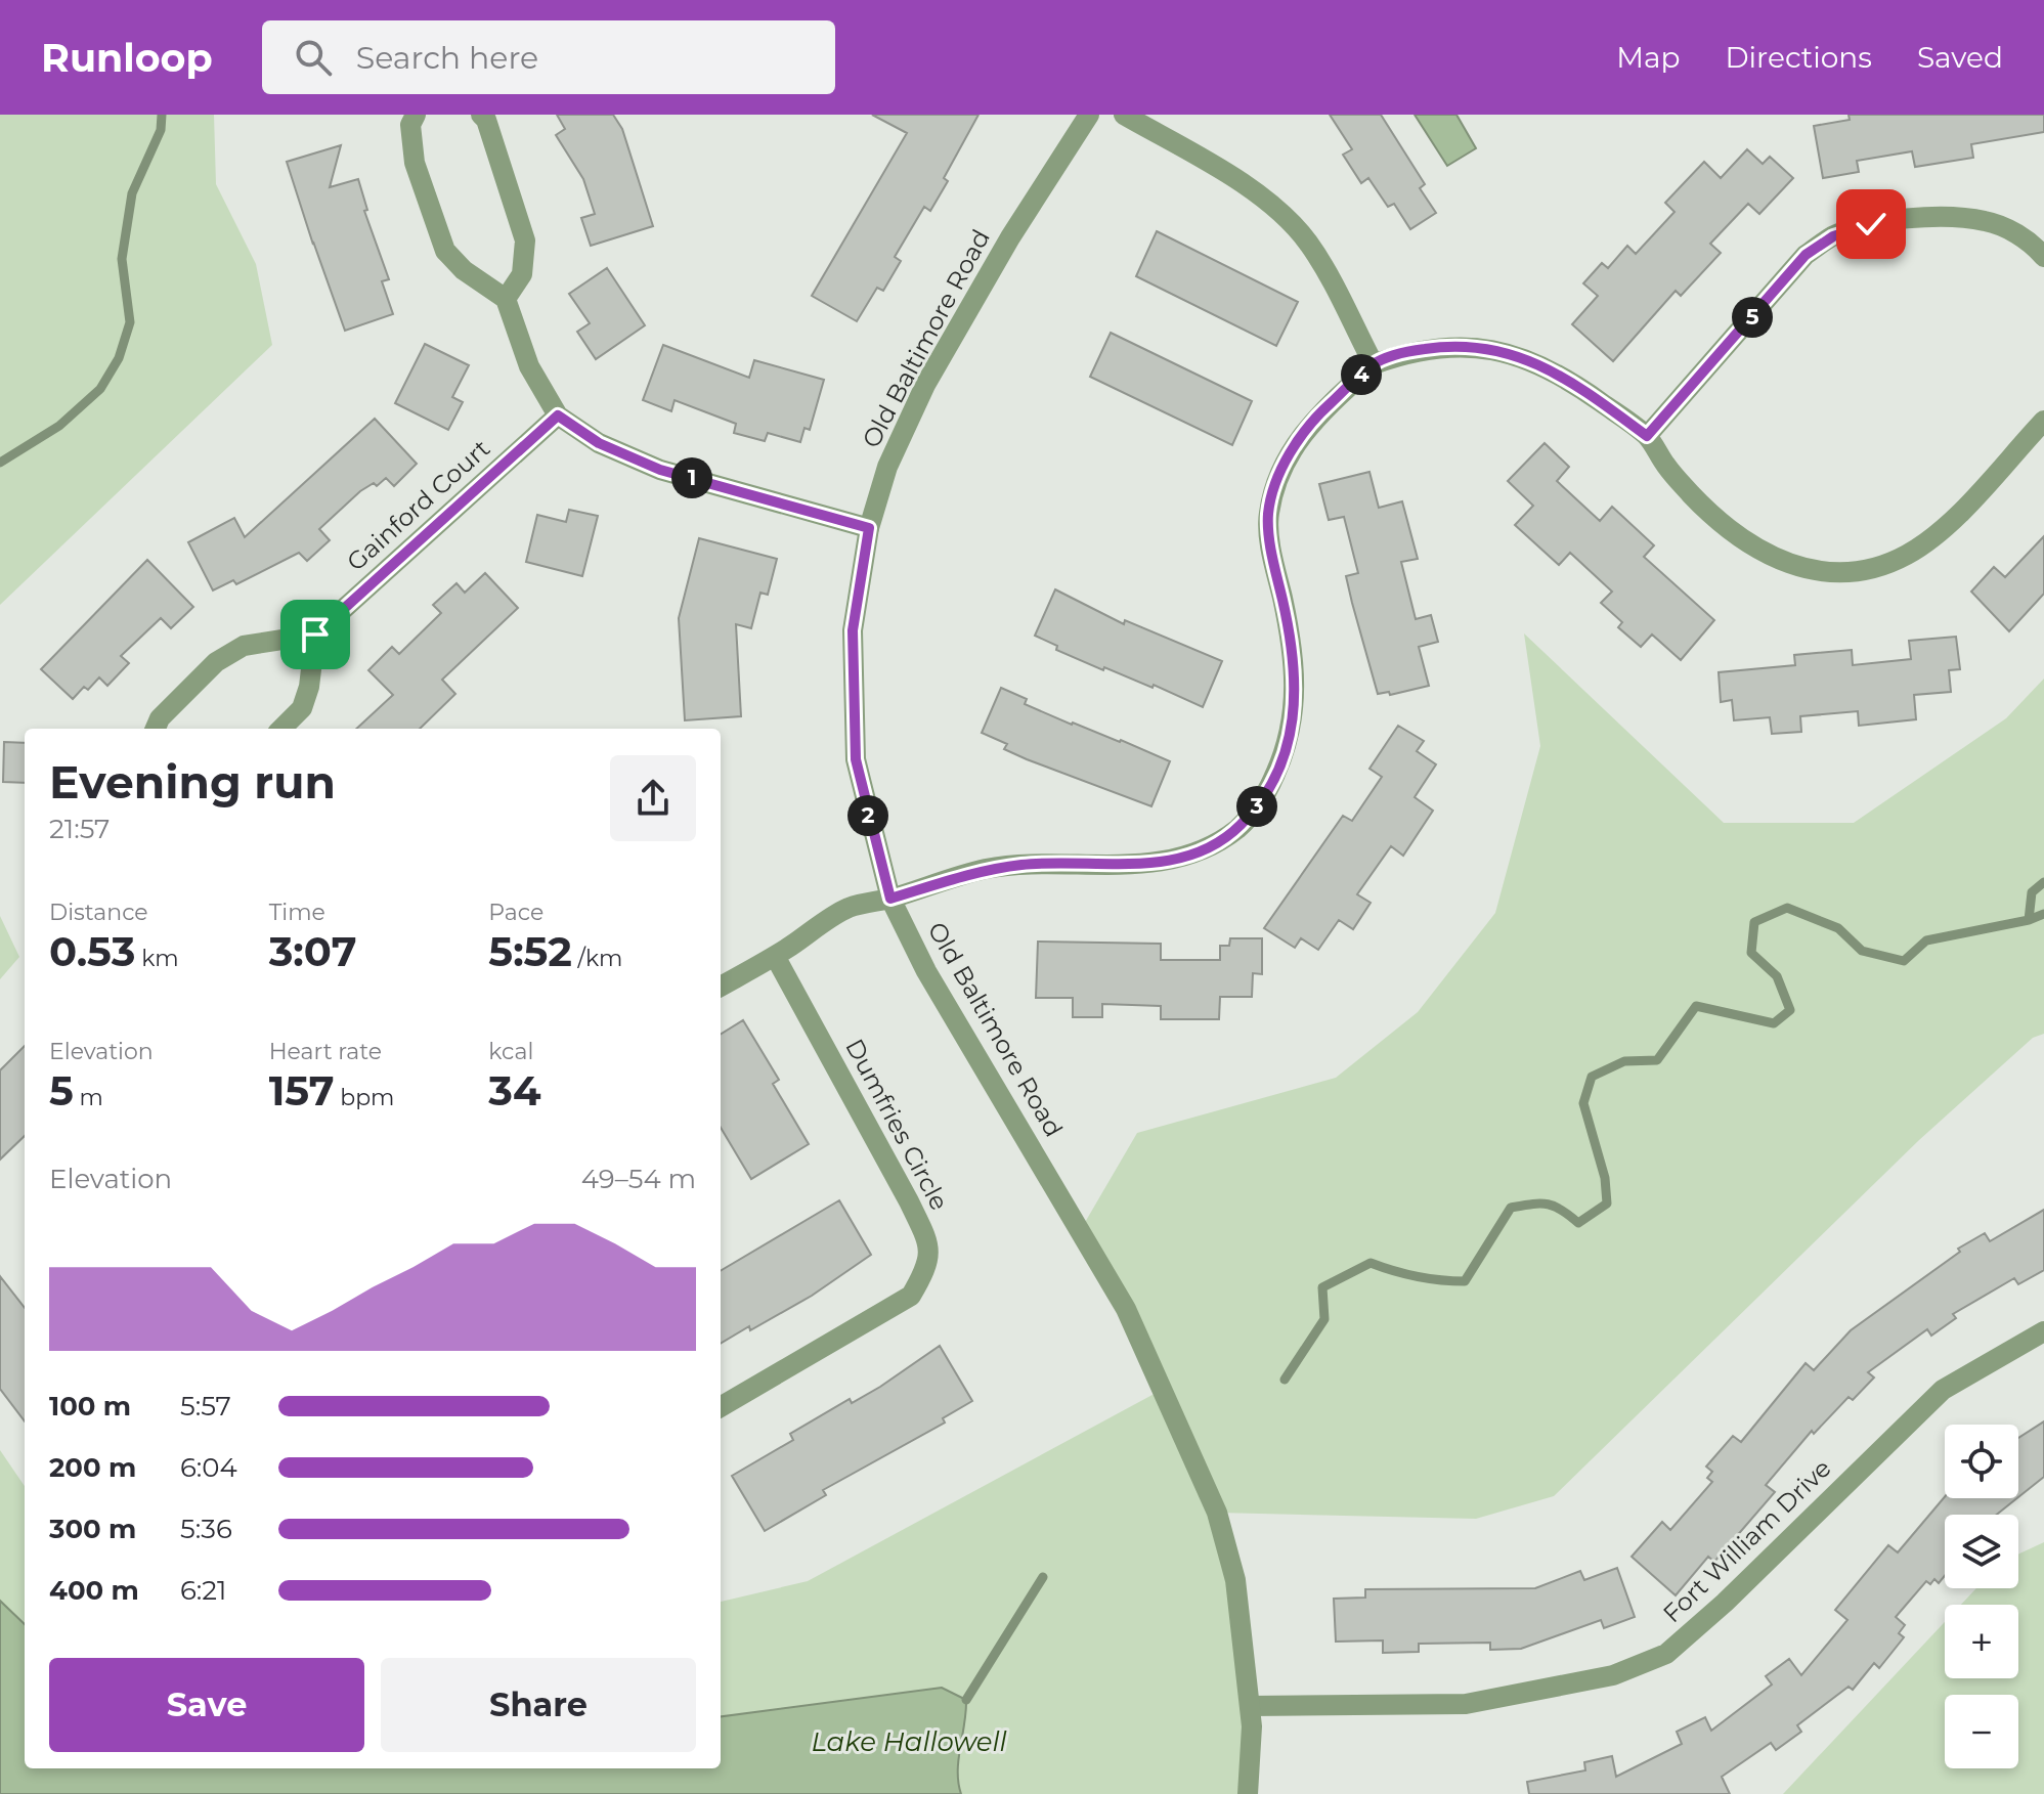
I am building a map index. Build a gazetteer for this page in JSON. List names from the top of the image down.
{
  "streets": {
    "street": [
      "Old Baltimore Road",
      "Gainford Court",
      "Dumfries Circle",
      "Fort William Drive"
    ]
  },
  "crossings": [
    ["Old Baltimore Road", "Fort William Drive"]
  ],
  "water": ["Lake Hallowell"],
  "page": {
    "header": "Runloop",
    "search": "Search here",
    "nav": ["Map", "Directions", "Saved"],
    "pins": [
      "5",
      "4",
      "1",
      "3",
      "2"
    ],
    "heading": ["Evening run", "21:57"],
    "stats": [
      ["Distance", "0.53 km"],
      ["Time", "3:07"],
      ["Pace", "5:52 /km"],
      ["Elevation", "5 m"],
      ["Heart rate", "157 bpm"],
      ["kcal", "34"]
    ],
    "chart": ["Elevation", "49–54 m"],
    "list": [
      {
        "name": "100 m",
        "note": "5:57"
      },
      {
        "name": "200 m",
        "note": "6:04"
      },
      {
        "name": "300 m",
        "note": "5:36"
      },
      {
        "name": "400 m",
        "note": "6:21"
      }
    ],
    "map_buttons": ["+", "−"],
    "buttons": ["Save", "Share"]
  }
}
